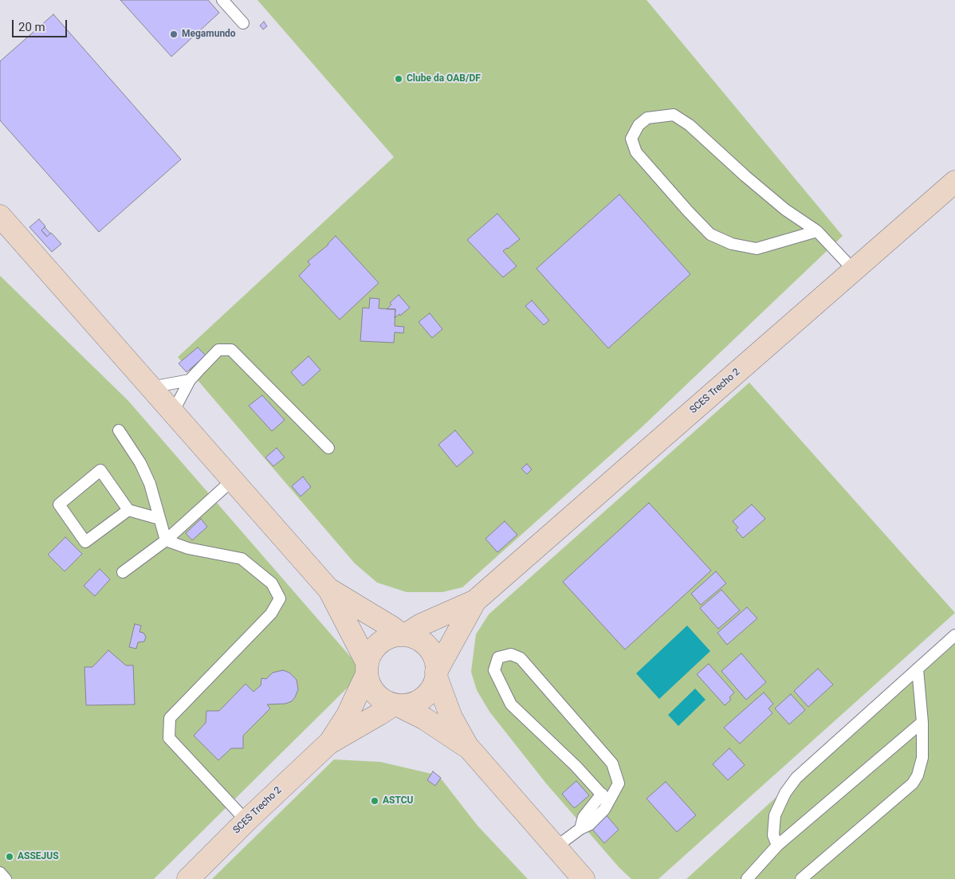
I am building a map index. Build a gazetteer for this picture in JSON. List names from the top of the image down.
{
  "streets": {
    "street": ["SCES Trecho 2"]
  },
  "places": [
    "Megamundo",
    "Clube da OAB/DF",
    "ASTCU",
    "ASSEJUS"
  ],
  "scale_bar": "20 m"
}
